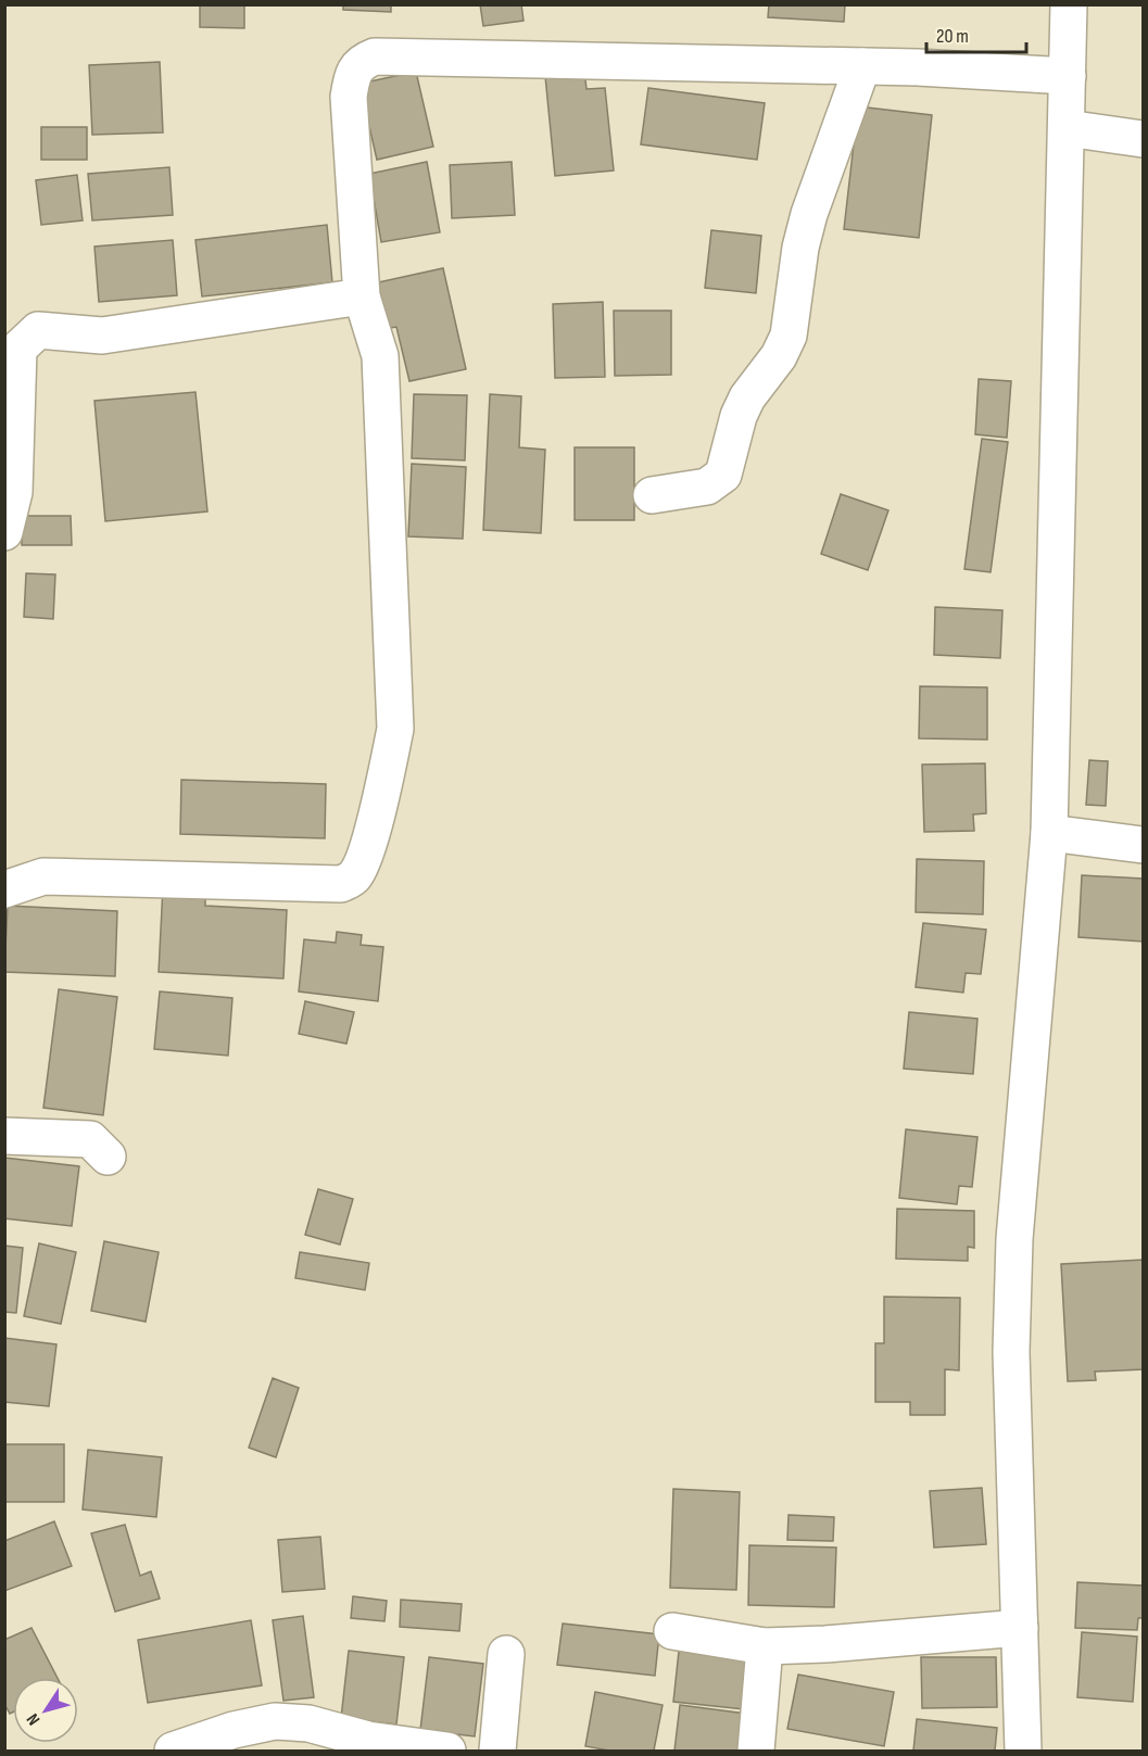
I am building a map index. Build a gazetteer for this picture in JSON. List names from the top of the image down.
{
  "scale_bar": "20 m",
  "north": "bottom left"
}
